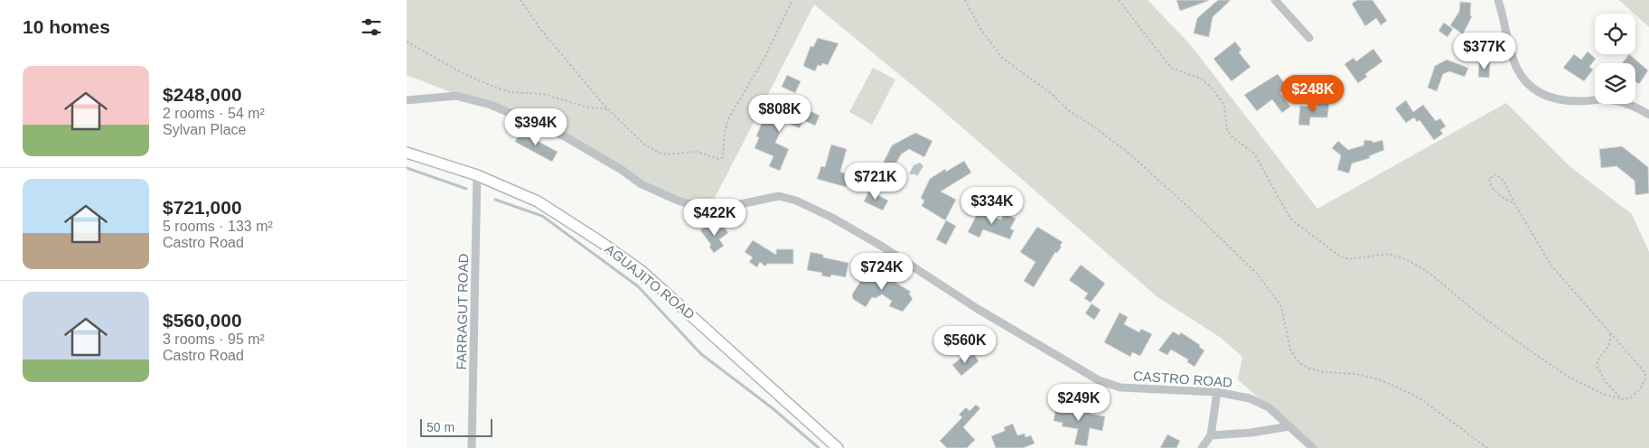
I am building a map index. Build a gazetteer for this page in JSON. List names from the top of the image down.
{
  "streets": {
    "street": ["AGUAJITO ROAD", "FARRAGUT ROAD", "CASTRO ROAD"]
  },
  "crossings": [
    ["AGUAJITO ROAD", "FARRAGUT ROAD"]
  ],
  "scale_bar": "50 m",
  "page": {
    "heading": "10 homes",
    "price": [
      "$377K",
      "$248K",
      "$808K",
      "$394K",
      "$721K",
      "$334K",
      "$422K",
      "$724K",
      "$560K",
      "$249K"
    ],
    "list": [
      {
        "name": "$248,000",
        "note": "2 rooms · 54 m² · Sylvan Place"
      },
      {
        "name": "$721,000",
        "note": "5 rooms · 133 m² · Castro Road"
      },
      {
        "name": "$560,000",
        "note": "3 rooms · 95 m² · Castro Road"
      }
    ],
    "scale": "50 m"
  }
}
